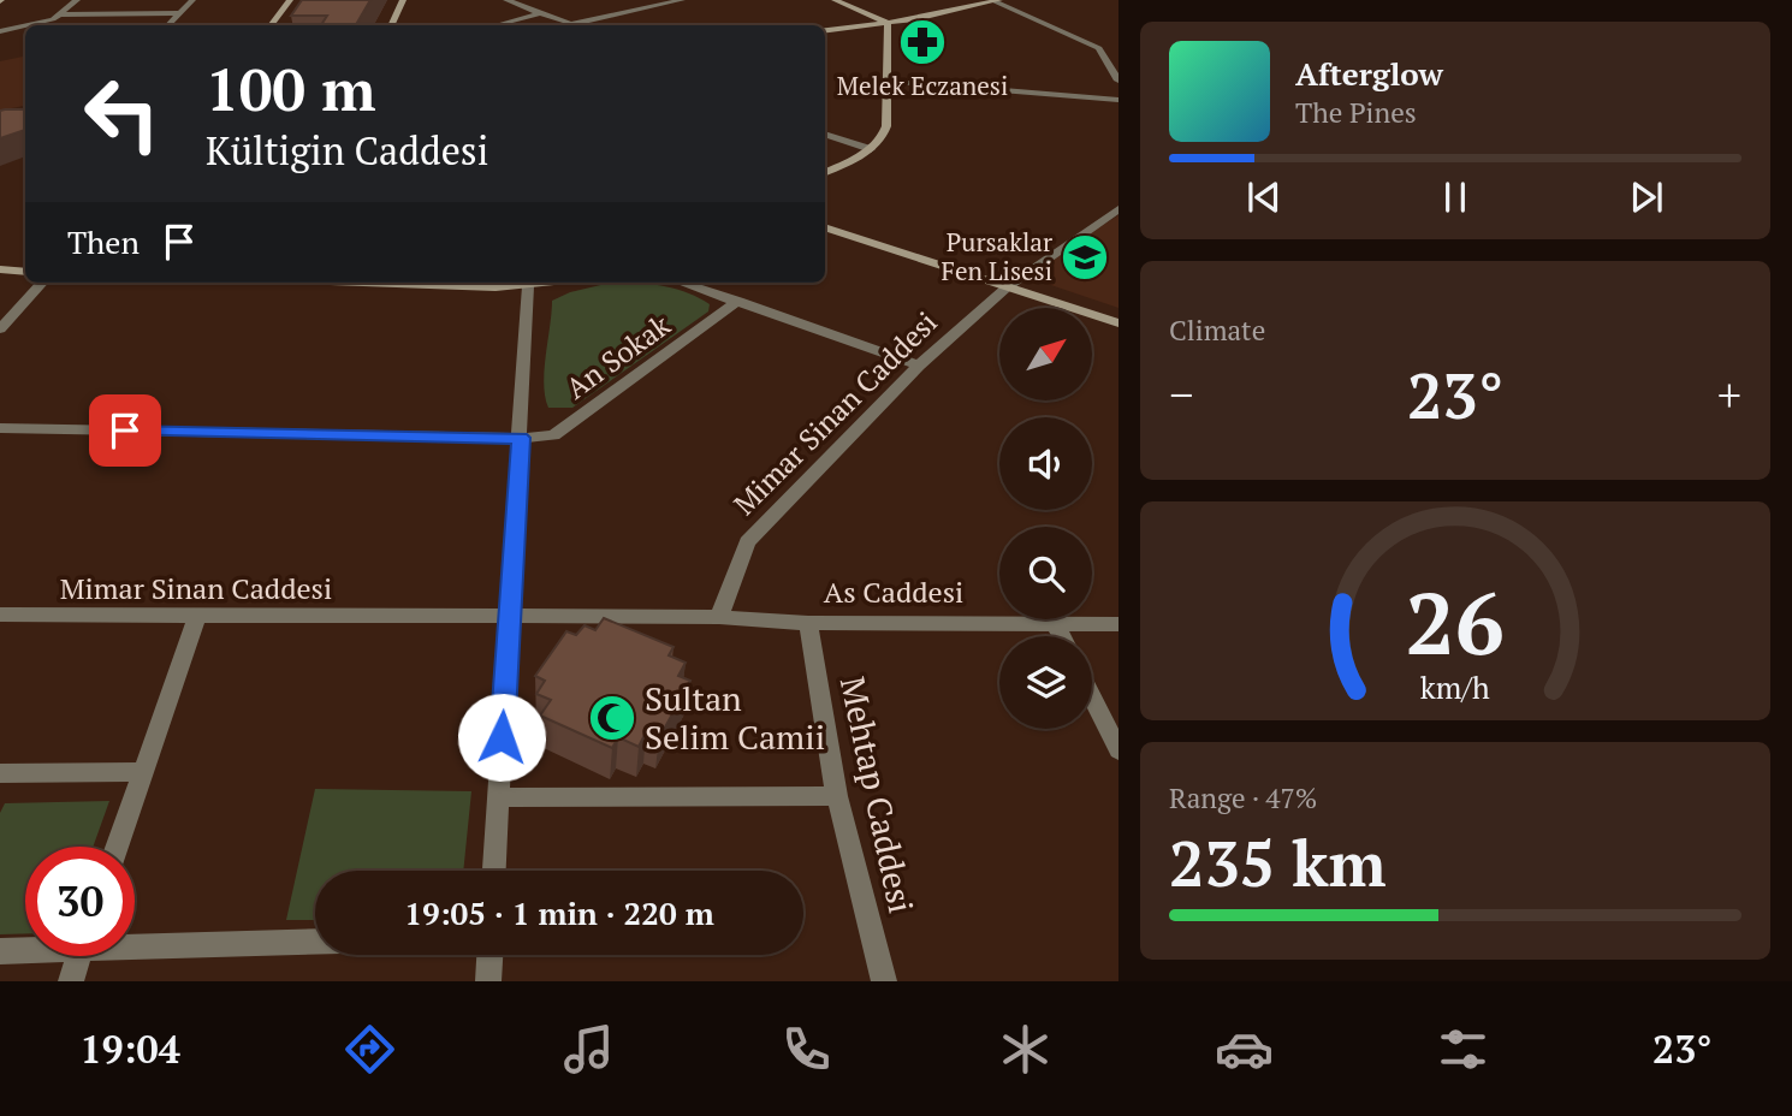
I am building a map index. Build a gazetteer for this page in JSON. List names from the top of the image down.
{
  "streets": {
    "street": [
      "An Sokak",
      "Mimar Sinan Caddesi",
      "As Caddesi",
      "Mehtap Caddesi"
    ]
  },
  "crossings": [
    ["Mimar Sinan Caddesi", "As Caddesi"],
    ["As Caddesi", "Mehtap Caddesi"]
  ],
  "places": {
    "pharmacy": ["Melek Eczanesi"],
    "school or university": ["Pursaklar Fen Lisesi"],
    "mosque": ["Sultan Selim Camii"]
  },
  "north": "top right",
  "page": {
    "turn": ["100 m", "Kültigin Caddesi"],
    "song": ["Afterglow", "The Pines"],
    "then": "Then",
    "tile": [
      "Climate",
      ["Range · 47%", "235 km"]
    ],
    "heat": ["−", "23°", "+"],
    "limit": "30",
    "trip": "19:05 · 1 min · 220 m",
    "tabs": ["19:04", "23°"],
    "gauge": ["26", "km/h"]
  }
}
